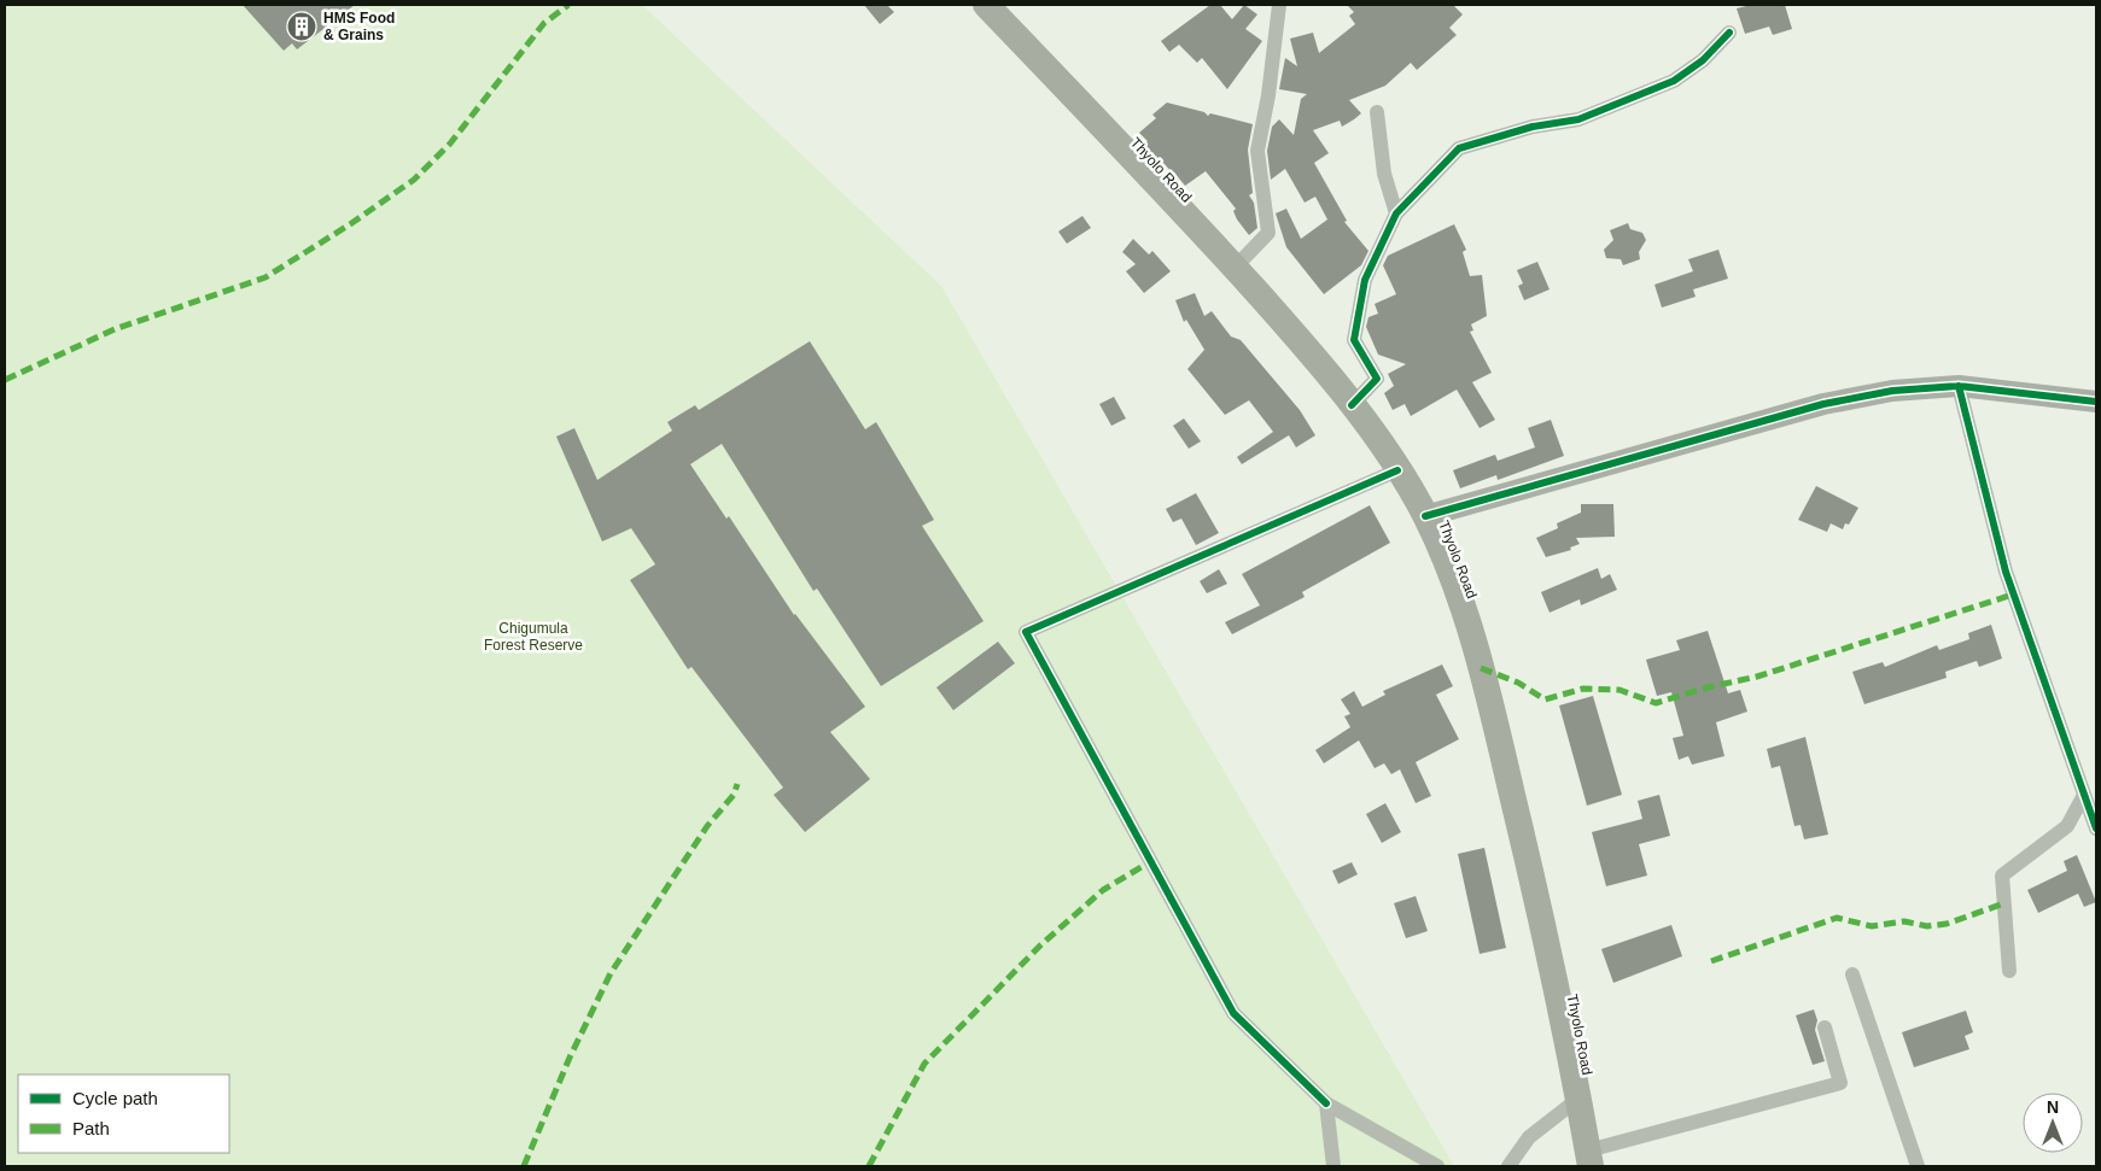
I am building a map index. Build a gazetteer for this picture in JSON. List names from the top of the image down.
{
  "streets": {
    "highway": ["Thyolo Road"]
  },
  "parks": ["Chigumula Forest Reserve"],
  "places": {
    "building": ["HMS Food & Grains"]
  },
  "legend": ["Cycle path", "Path"],
  "north": "top"
}
